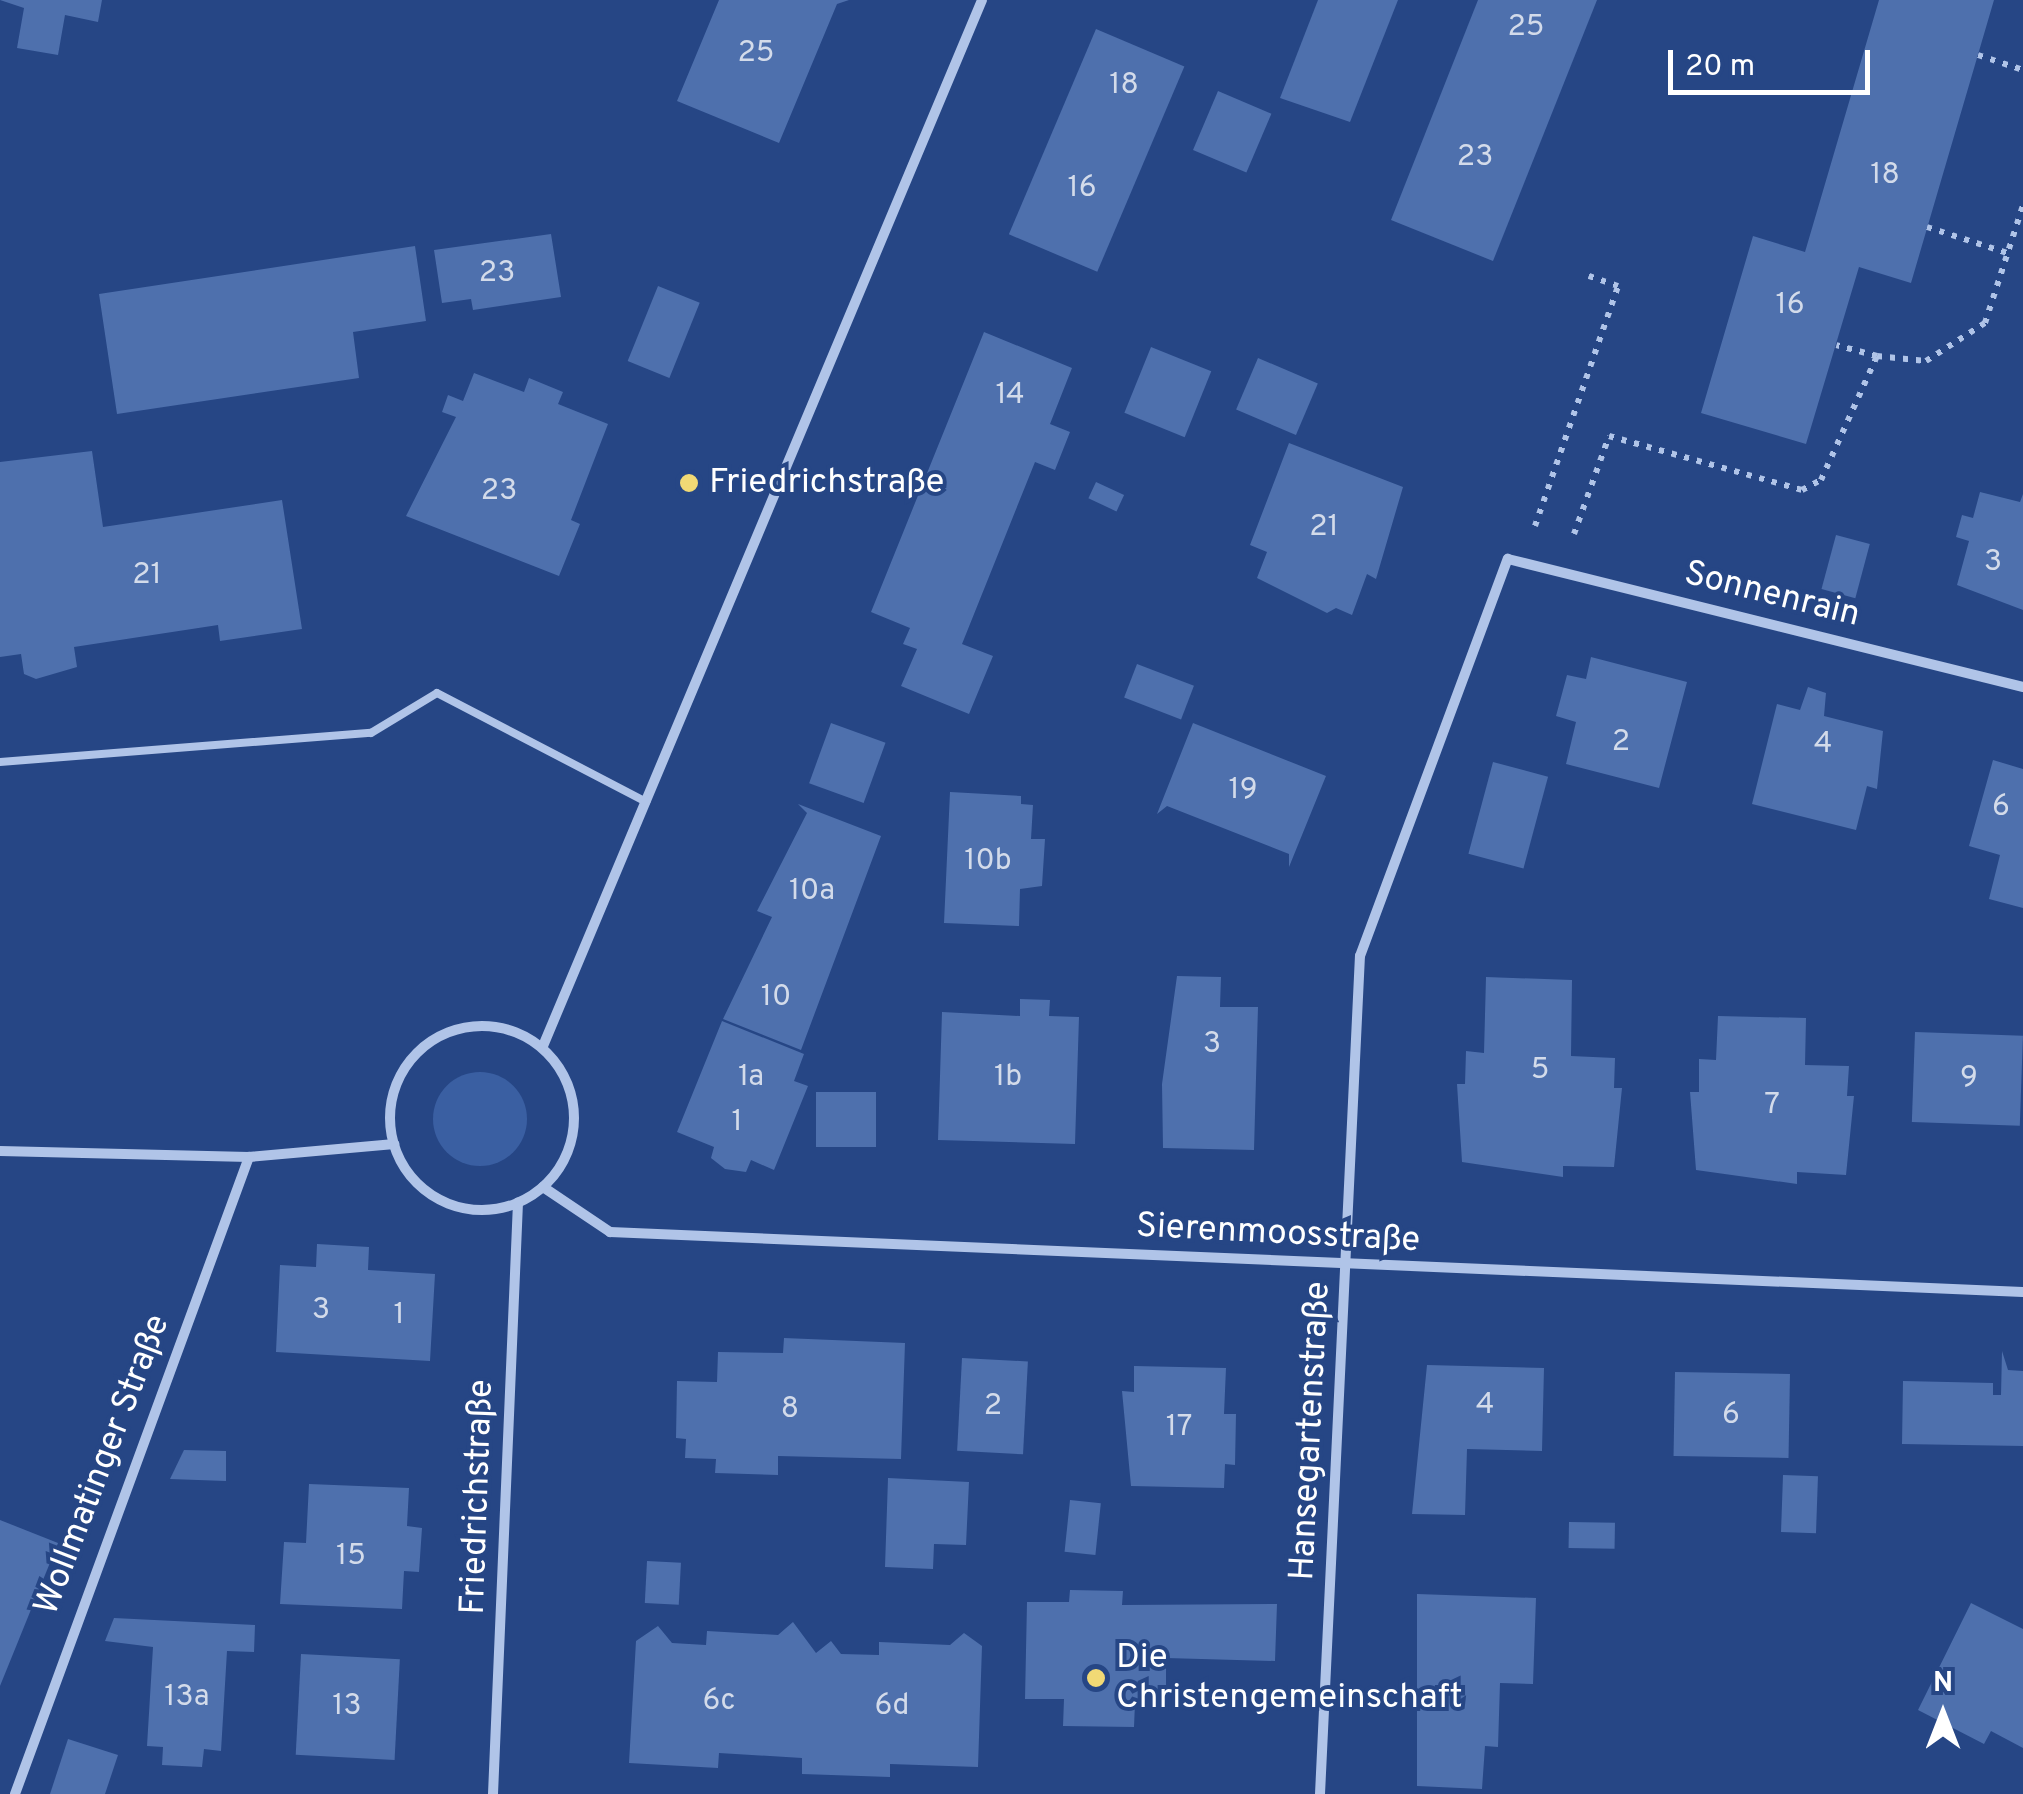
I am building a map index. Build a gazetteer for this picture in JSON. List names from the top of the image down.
{
  "streets": {
    "street": [
      "Sonnenrain",
      "Sierenmoosstraße",
      "Hansegartenstraße",
      "Wollmatinger Straße",
      "Friedrichstraße"
    ]
  },
  "crossings": [
    ["Sonnenrain", "Hansegartenstraße"],
    ["Sierenmoosstraße", "Hansegartenstraße"],
    ["Sierenmoosstraße", "Friedrichstraße"]
  ],
  "places": ["Friedrichstraße", "Die Christengemeinschaft"],
  "house_numbers": [
    "25",
    "25",
    "18",
    "23",
    "18",
    "16",
    "23",
    "16",
    "14",
    "23",
    "21",
    "3",
    "21",
    "2",
    "4",
    "19",
    "6",
    "10b",
    "10a",
    "10",
    "3",
    "5",
    "1a",
    "1b",
    "9",
    "7",
    "1",
    "3",
    "1",
    "4",
    "2",
    "8",
    "6",
    "17",
    "15",
    "13a",
    "6c",
    "13",
    "6d"
  ],
  "scale_bar": "20 m",
  "north": "top"
}
